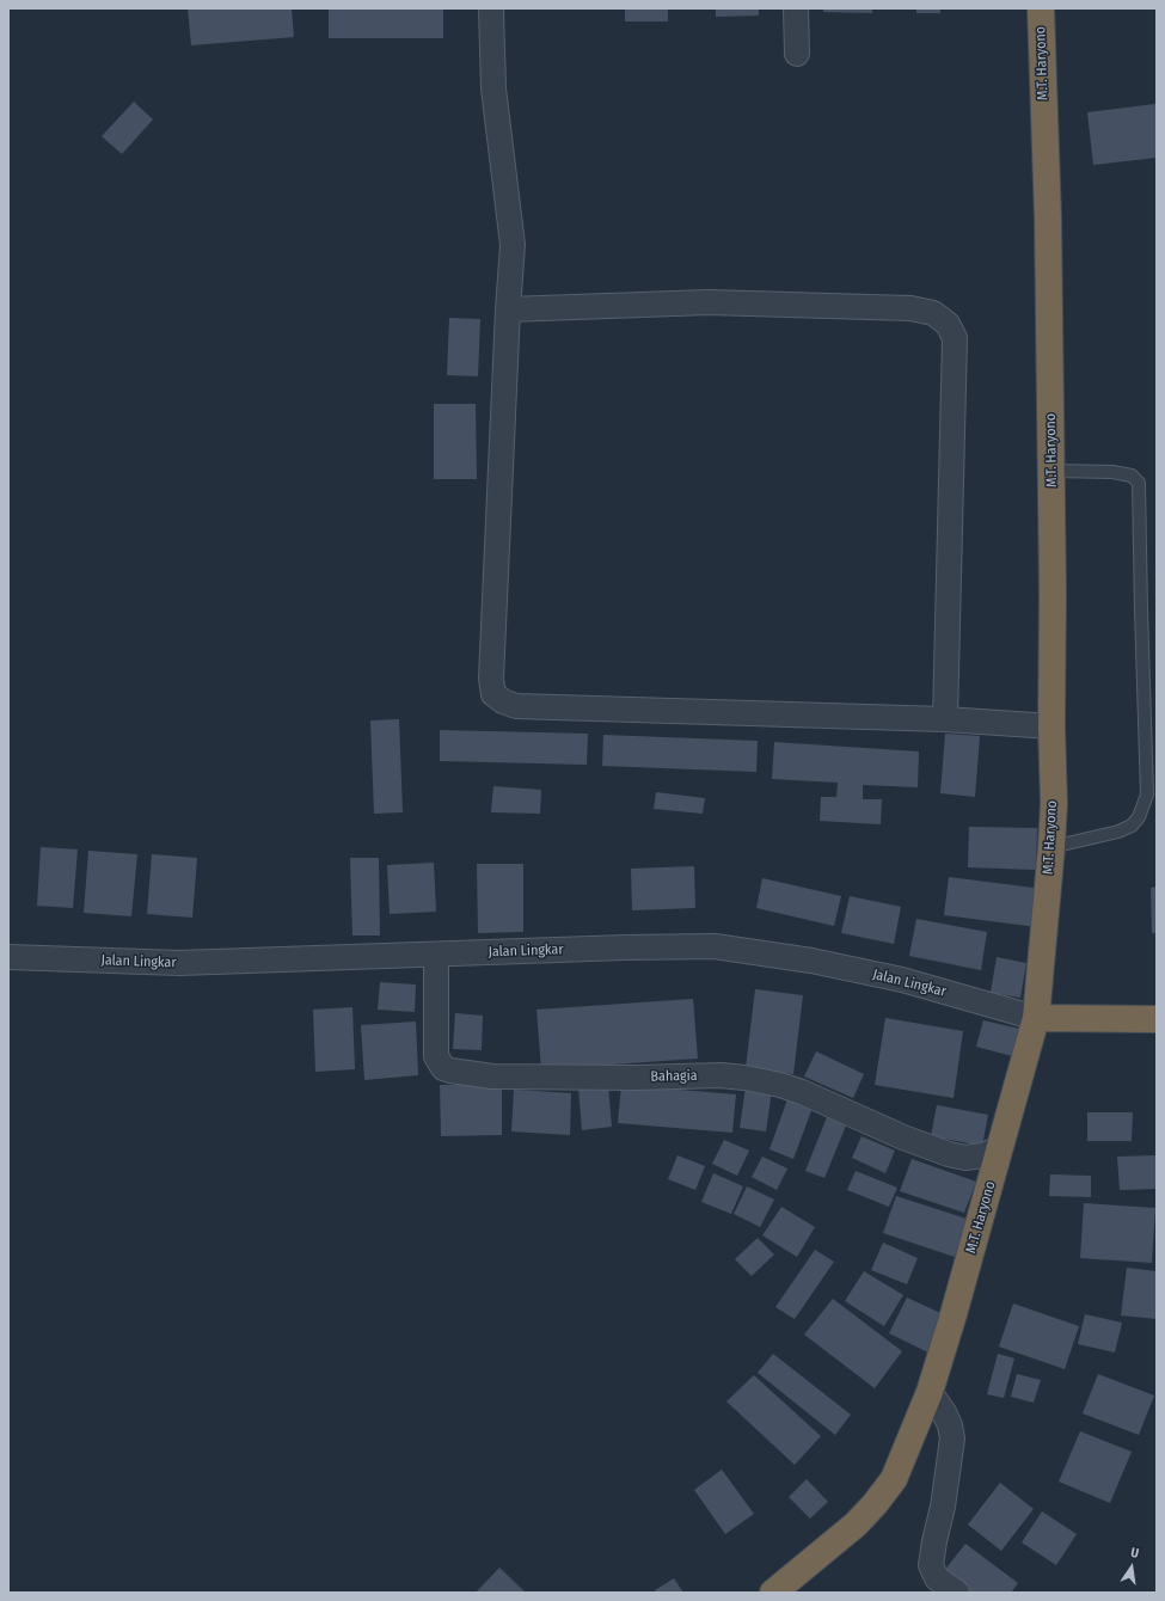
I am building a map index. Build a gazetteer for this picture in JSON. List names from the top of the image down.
{
  "streets": {
    "highway": ["M.T. Haryono"],
    "street": ["Jalan Lingkar", "Bahagia"]
  },
  "crossings": [
    ["M.T. Haryono", "Jalan Lingkar"],
    ["M.T. Haryono", "Bahagia"],
    ["Jalan Lingkar", "Bahagia"]
  ],
  "north": "top"
}
